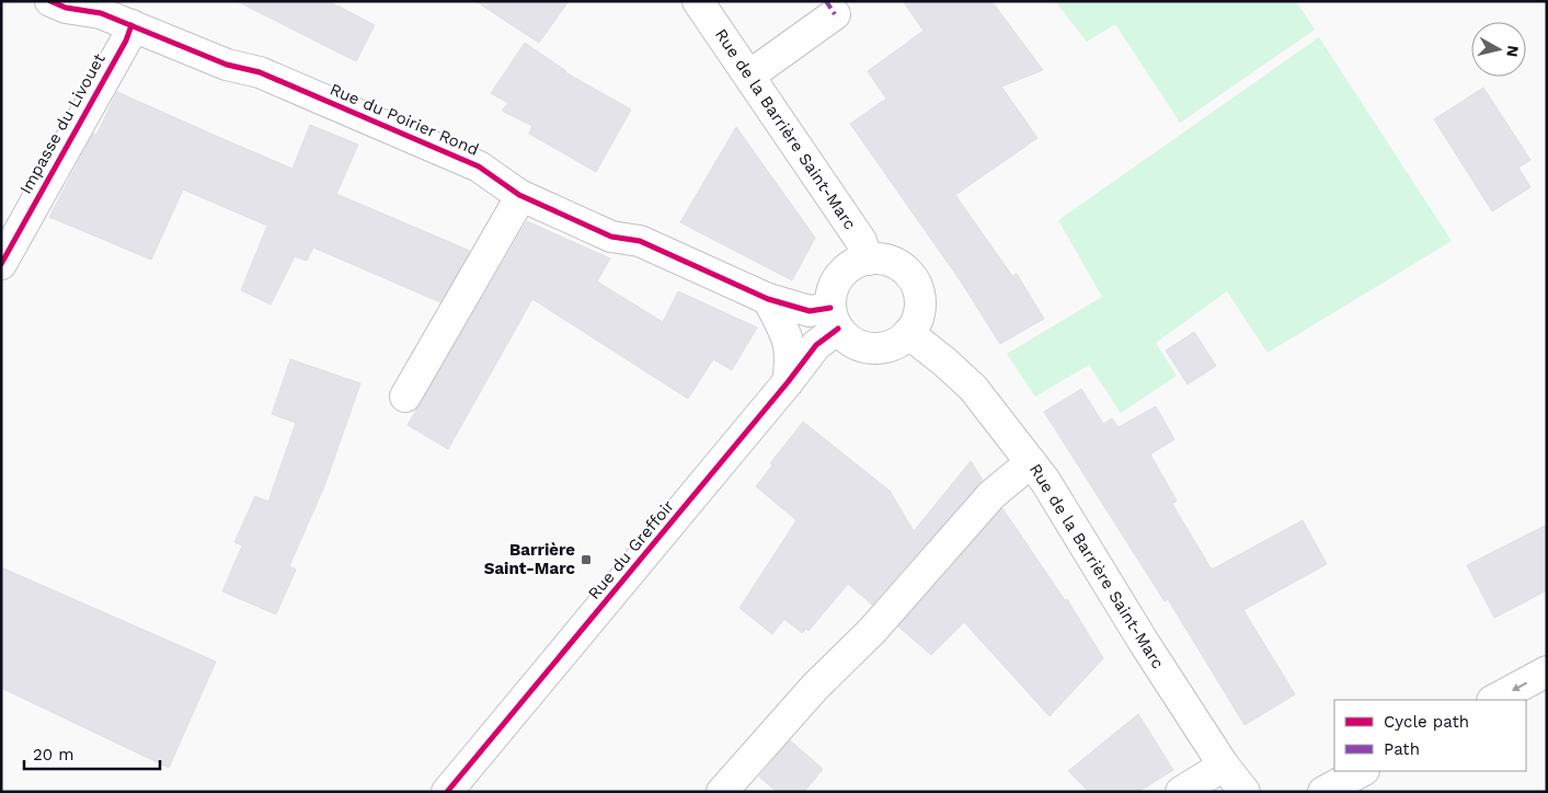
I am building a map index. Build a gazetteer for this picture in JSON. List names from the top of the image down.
{
  "streets": {
    "street": [
      "Rue du Poirier Rond",
      "Impasse du Livouet",
      "Rue de la Barrière Saint-Marc",
      "Rue du Greffoir"
    ]
  },
  "crossings": [
    ["Rue du Poirier Rond", "Impasse du Livouet"],
    ["Rue du Poirier Rond", "Rue de la Barrière Saint-Marc"],
    ["Rue du Poirier Rond", "Rue du Greffoir"],
    ["Rue de la Barrière Saint-Marc", "Rue du Greffoir"]
  ],
  "places": {
    "transit": ["Barrière Saint-Marc"]
  },
  "legend": ["Cycle path", "Path"],
  "scale_bar": "20 m",
  "north": "right"
}
